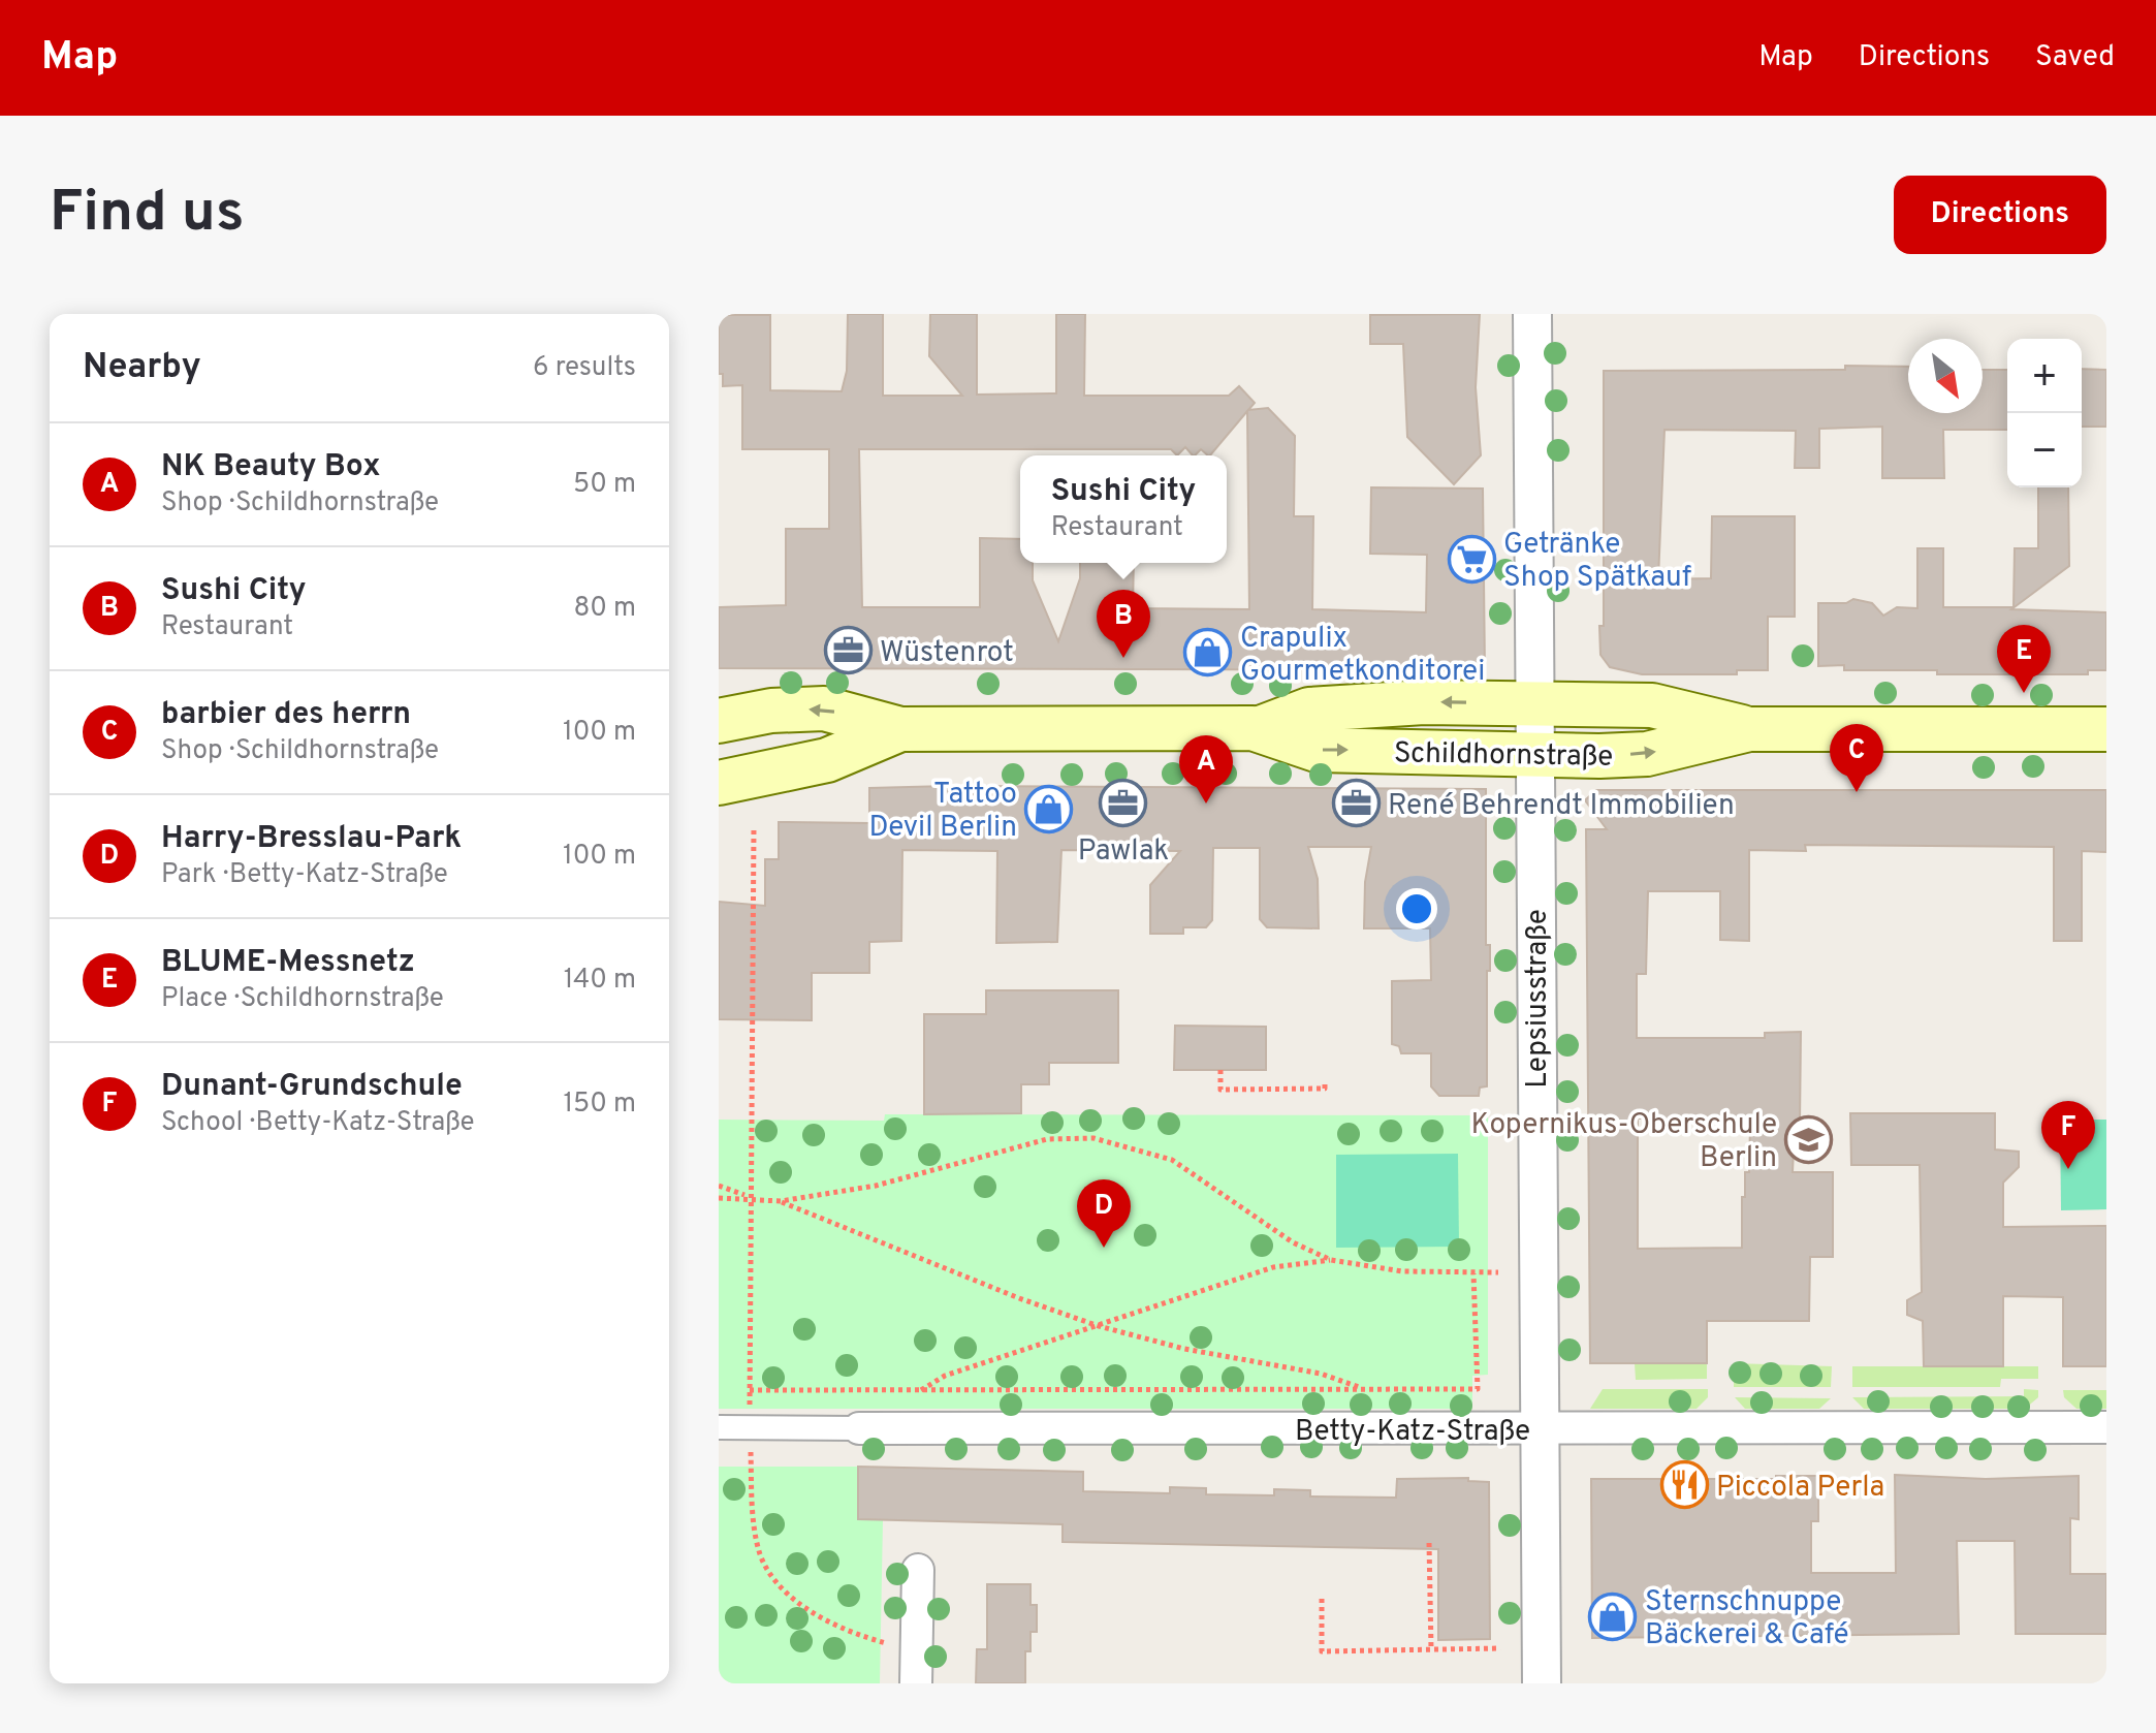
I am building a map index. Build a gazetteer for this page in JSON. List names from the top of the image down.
{
  "streets": {
    "main road": ["Schildhornstraße"],
    "street": ["Lepsiusstraße", "Betty-Katz-Straße"]
  },
  "crossings": [
    ["Schildhornstraße", "Lepsiusstraße"],
    ["Lepsiusstraße", "Betty-Katz-Straße"]
  ],
  "places": {
    "supermarket": ["Getränke Shop Spätkauf"],
    "office": ["Wüstenrot", "Pawlak", "René Behrendt Immobilien"],
    "shop": ["Crapulix Gourmetkonditorei", "Tattoo Devil Berlin", "Sternschnuppe Bäckerei & Café"],
    "school or university": ["Kopernikus-Oberschule Berlin"],
    "restaurant": ["Piccola Perla"]
  },
  "north": "bottom right",
  "page": {
    "header": "Map",
    "nav": ["Map", "Directions", "Saved"],
    "buttons": "Directions",
    "title": "Find us",
    "heading": ["Nearby", "6 results"],
    "map_buttons": ["+", "−"],
    "list": [
      {
        "mark": "A",
        "name": "NK Beauty Box",
        "note": "Shop · Schildhornstraße",
        "value": "50 m"
      },
      {
        "mark": "B",
        "name": "Sushi City",
        "note": "Restaurant",
        "value": "80 m"
      },
      {
        "mark": "C",
        "name": "barbier des herrn",
        "note": "Shop · Schildhornstraße",
        "value": "100 m"
      },
      {
        "mark": "D",
        "name": "Harry-Bresslau-Park",
        "note": "Park · Betty-Katz-Straße",
        "value": "100 m"
      },
      {
        "mark": "E",
        "name": "BLUME-Messnetz",
        "note": "Place · Schildhornstraße",
        "value": "140 m"
      },
      {
        "mark": "F",
        "name": "Dunant-Grundschule",
        "note": "School · Betty-Katz-Straße",
        "value": "150 m"
      }
    ],
    "popup": ["Sushi City", "Restaurant"],
    "pins": [
      "B",
      "E",
      "C",
      "A",
      "F",
      "D"
    ]
  }
}
